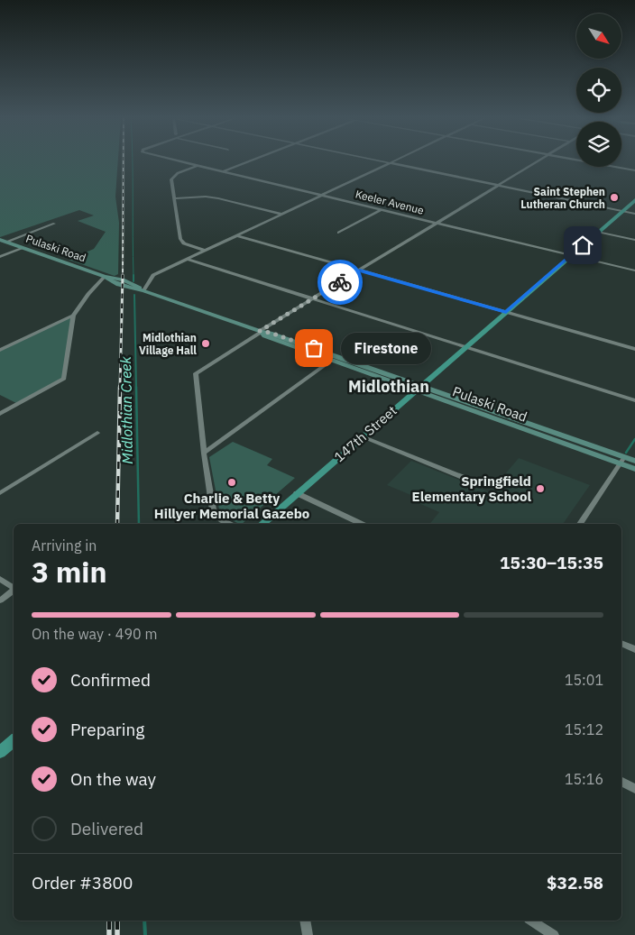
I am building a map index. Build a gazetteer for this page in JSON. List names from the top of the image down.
{
  "streets": {
    "main road": ["Pulaski Road", "147th Street"],
    "street": ["Keeler Avenue"]
  },
  "crossings": [
    ["Keeler Avenue", "147th Street"],
    ["Pulaski Road", "147th Street"]
  ],
  "districts": ["Midlothian"],
  "water": ["Midlothian Creek"],
  "places": [
    "Saint Stephen Lutheran Church",
    "Midlothian Village Hall",
    "Firestone",
    "Charlie & Betty Hillyer Memorial Gazebo",
    "Springfield Elementary School"
  ],
  "north": "bottom right",
  "page": {
    "bubble": "Firestone",
    "heading": ["3 min", "Arriving in", "15:30–15:35"],
    "panel": ["Order #3800", "$32.58"],
    "bar": "On the way · 490 m",
    "list": [
      ["Confirmed", "15:01"],
      ["Preparing", "15:12"],
      ["On the way", "15:16"],
      "Delivered"
    ]
  }
}
